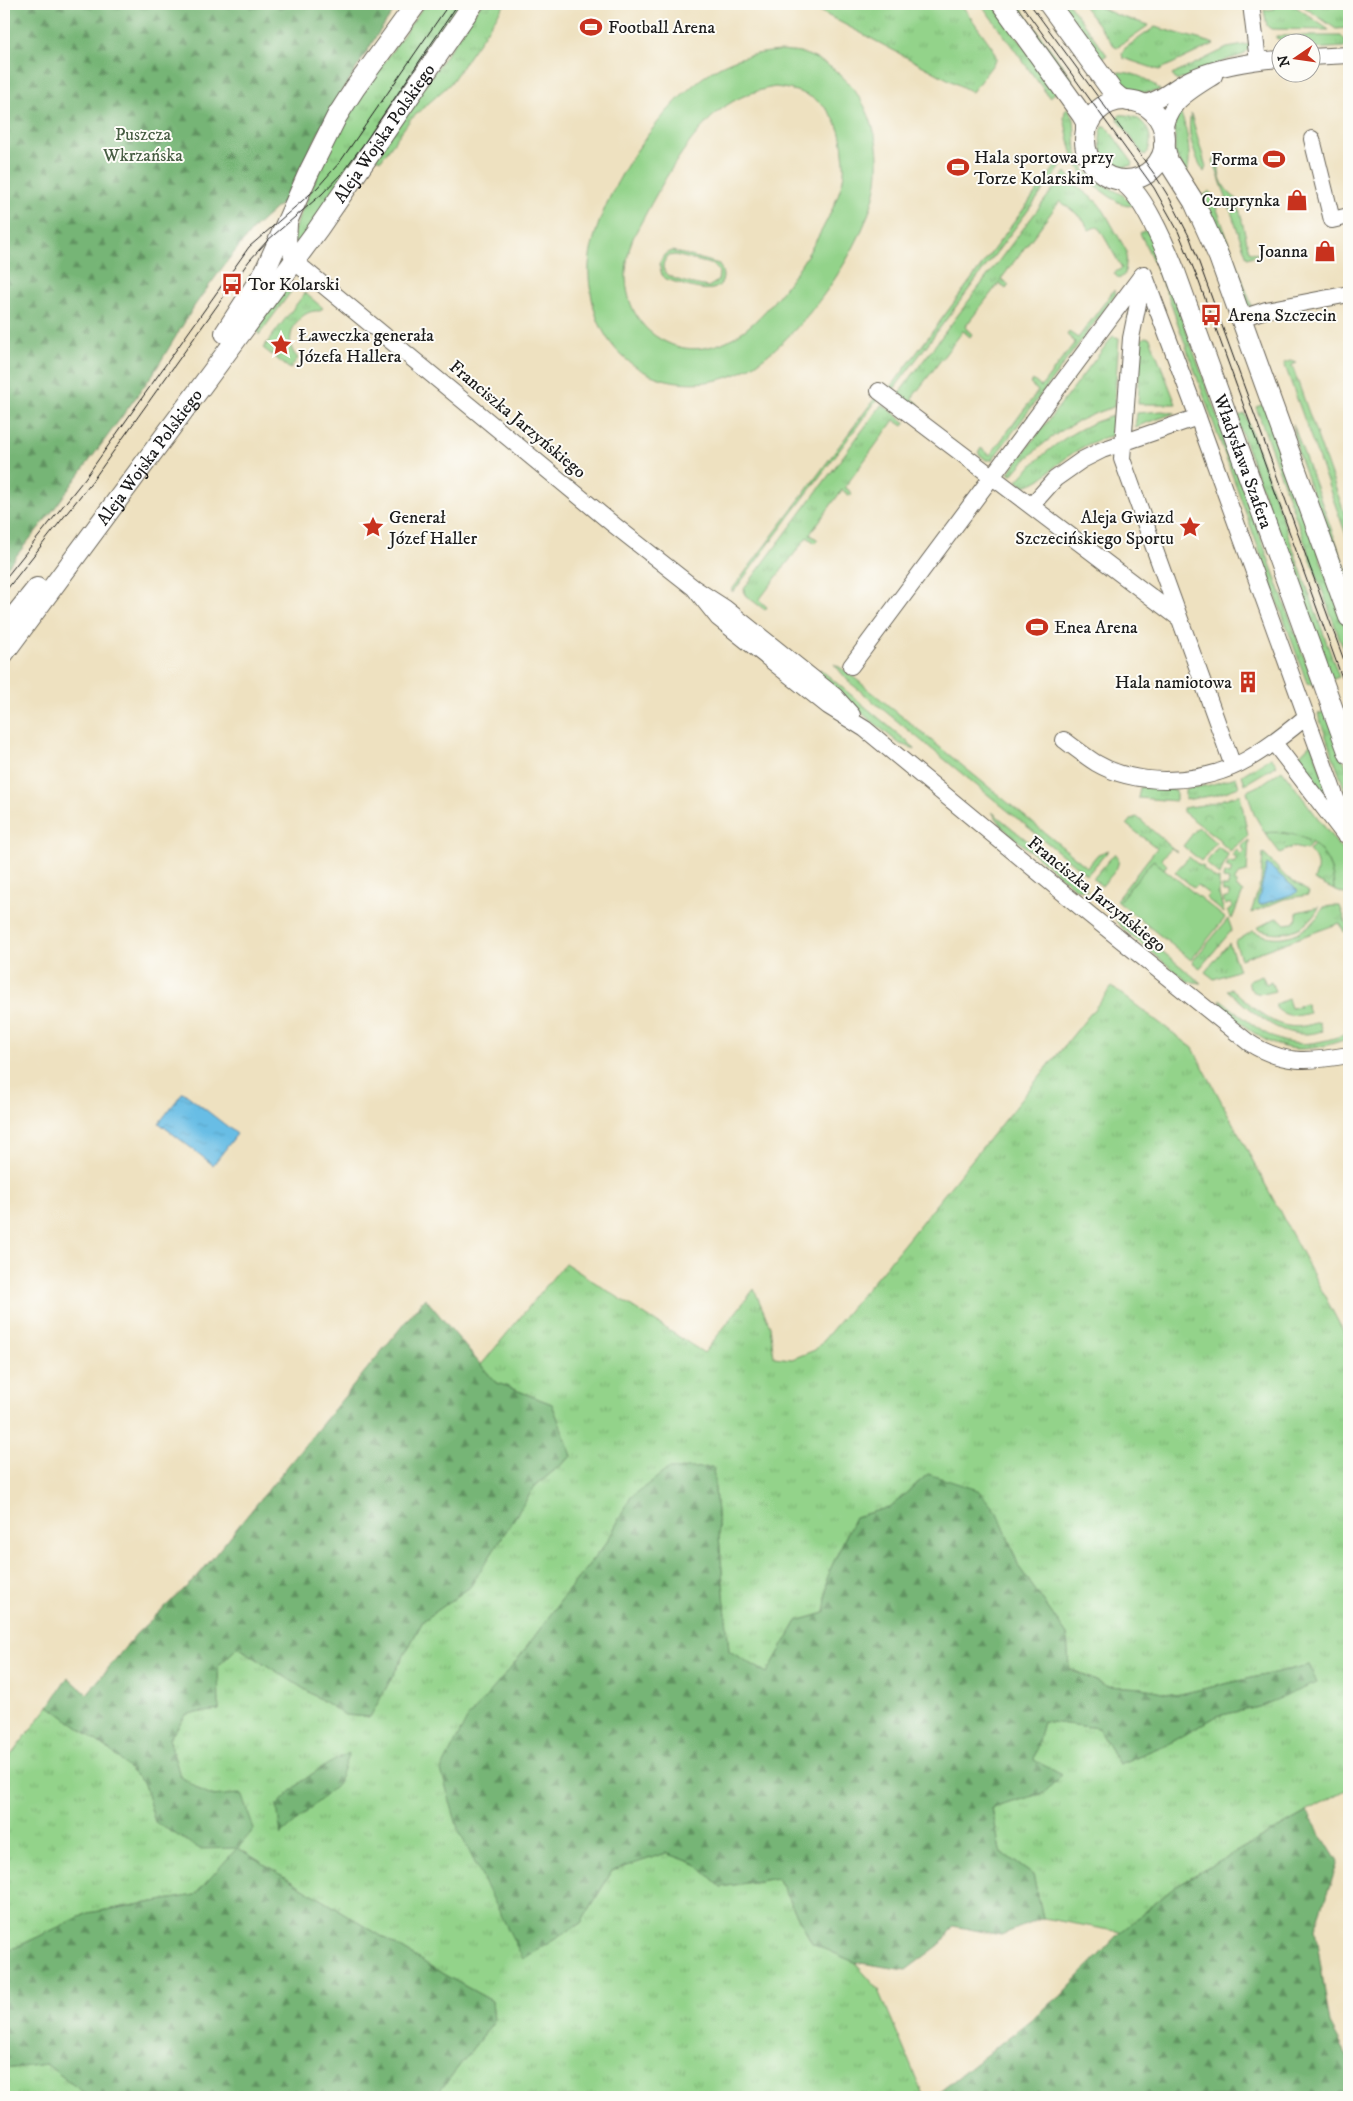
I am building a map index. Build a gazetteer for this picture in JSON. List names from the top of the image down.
{
  "streets": {
    "main road": ["Aleja Wojska Polskiego", "Władysława Szafera"],
    "street": ["Franciszka Jarzyńskiego"]
  },
  "crossings": [
    ["Aleja Wojska Polskiego", "Franciszka Jarzyńskiego"]
  ],
  "parks": ["Puszcza Wkrzańska"],
  "places": {
    "sports": [
      "Football Arena",
      "Forma",
      "Hala sportowa przy Torze Kolarskim",
      "Enea Arena"
    ],
    "shop": ["Czuprynka", "Joanna"],
    "bus stop": ["Tor Kolarski", "Arena Szczecin"],
    "place": ["Ławeczka generała Józefa Hallera", "Generał Józef Haller", "Aleja Gwiazd Szczecińskiego Sportu"],
    "building": ["Hala namiotowa"]
  },
  "north": "left"
}
